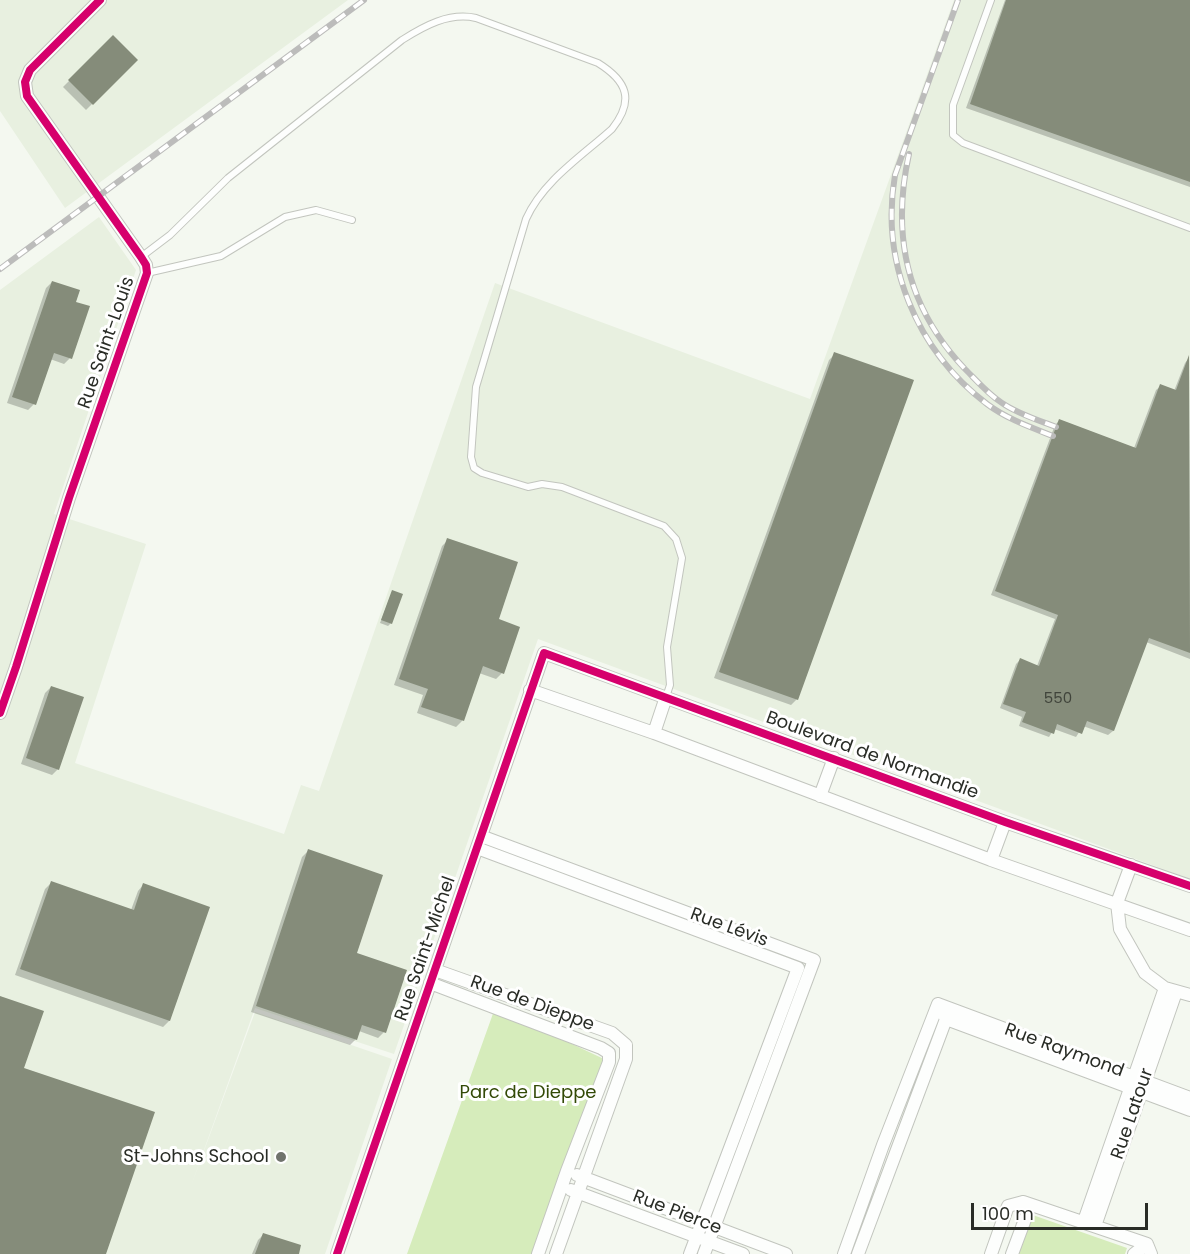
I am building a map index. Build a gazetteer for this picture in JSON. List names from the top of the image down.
{
  "streets": {
    "street": [
      "Rue Saint-Louis",
      "Boulevard de Normandie",
      "Rue Lévis",
      "Rue Saint-Michel",
      "Rue de Dieppe",
      "Rue Raymond",
      "Rue Latour",
      "Rue Pierce"
    ]
  },
  "crossings": [
    ["Boulevard de Normandie", "Rue Saint-Michel"],
    ["Rue Lévis", "Rue Saint-Michel"],
    ["Rue Saint-Michel", "Rue de Dieppe"],
    ["Rue de Dieppe", "Rue Pierce"],
    ["Rue Raymond", "Rue Latour"]
  ],
  "parks": ["Parc de Dieppe"],
  "places": ["St-Johns School"],
  "house_numbers": ["550"],
  "scale_bar": "100 m"
}
